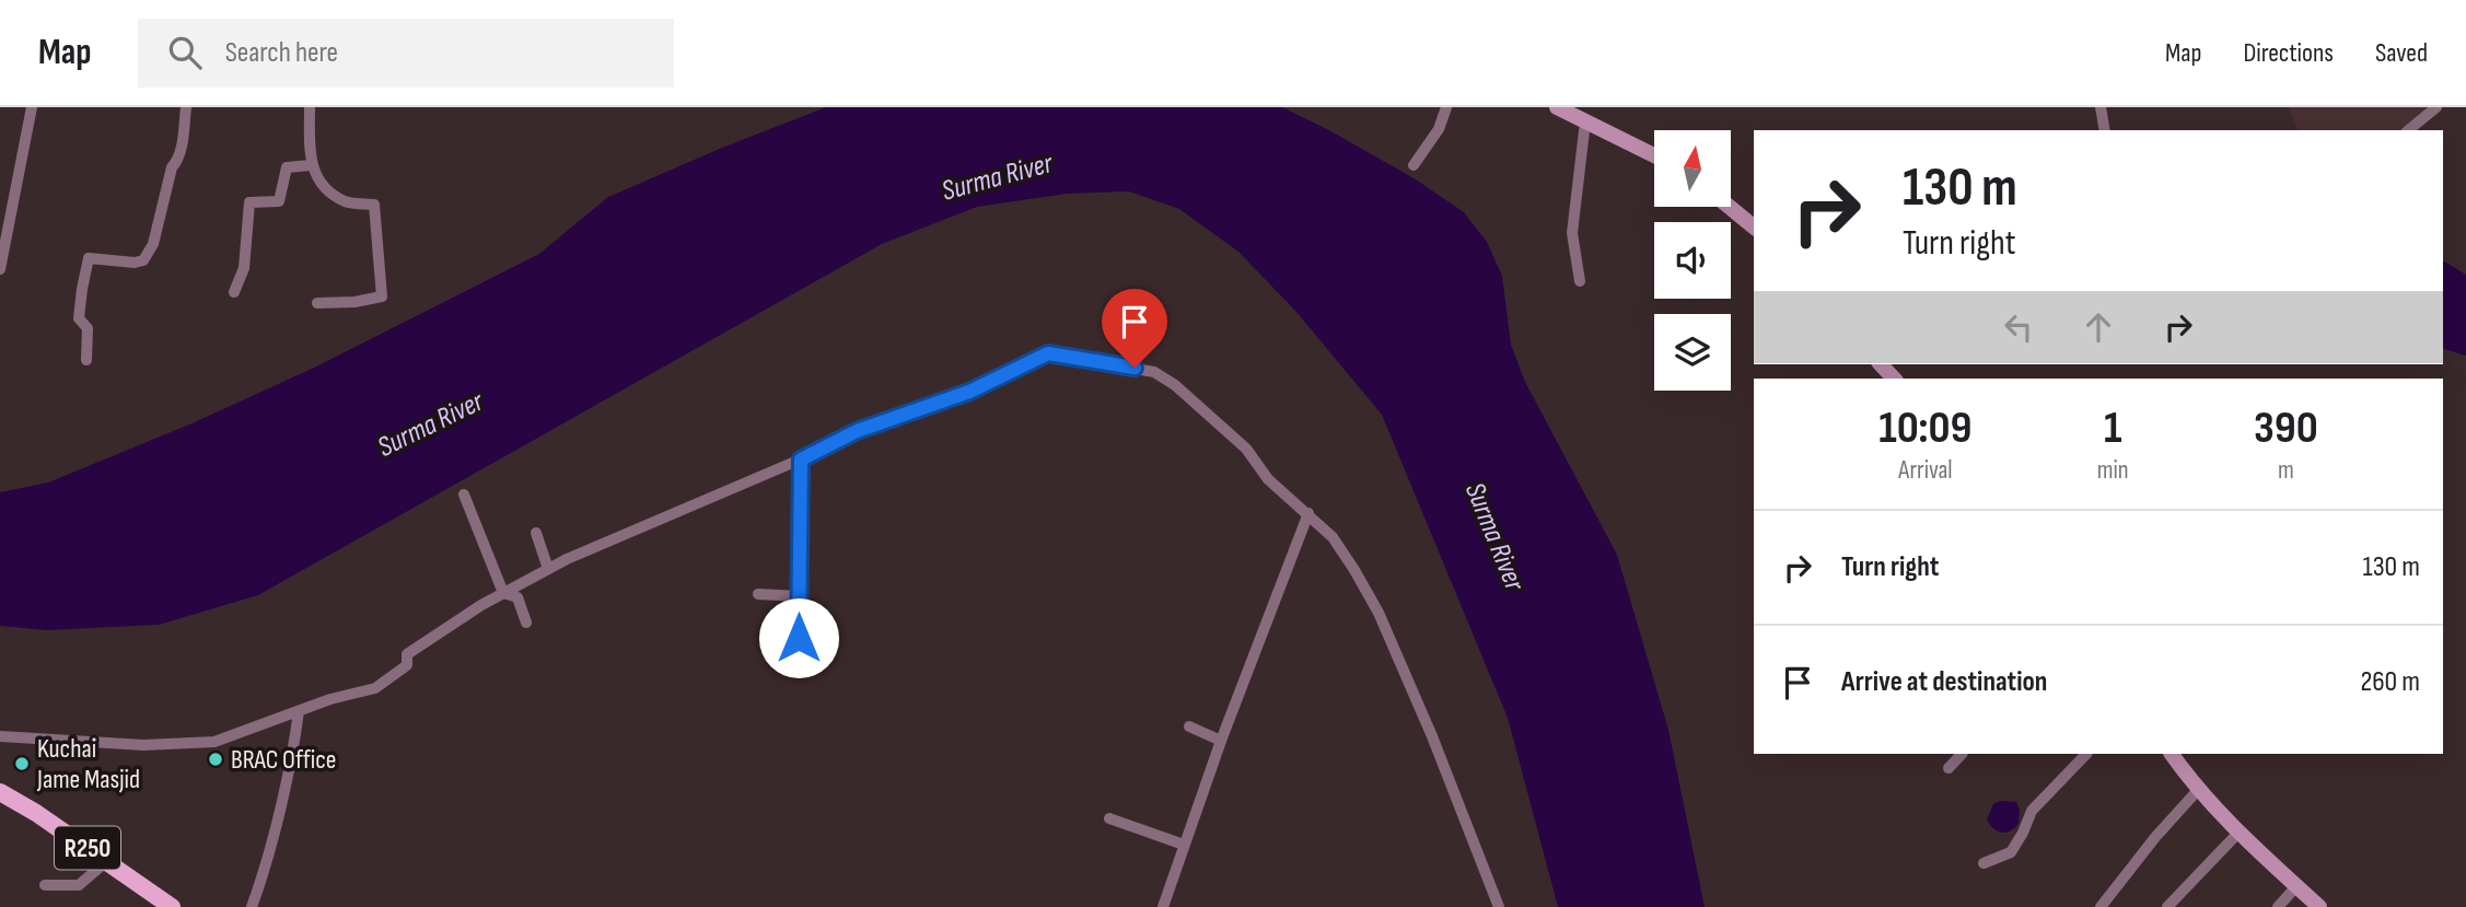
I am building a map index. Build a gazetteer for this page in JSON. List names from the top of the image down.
{
  "streets": {
    "main road": ["R250"]
  },
  "water": ["Surma River"],
  "places": ["BRAC Office", "Kuchai Jame Masjid"],
  "north": "top",
  "page": {
    "header": "Map",
    "search": "Search here",
    "nav": ["Map", "Directions", "Saved"],
    "turn": ["130 m", "Turn right"],
    "eta": [
      "10:09",
      "Arrival",
      "1",
      "min",
      "390",
      "m"
    ],
    "list": [
      {
        "name": "Turn right",
        "value": "130 m"
      },
      {
        "name": "Arrive at destination",
        "value": "260 m"
      }
    ]
  }
}
